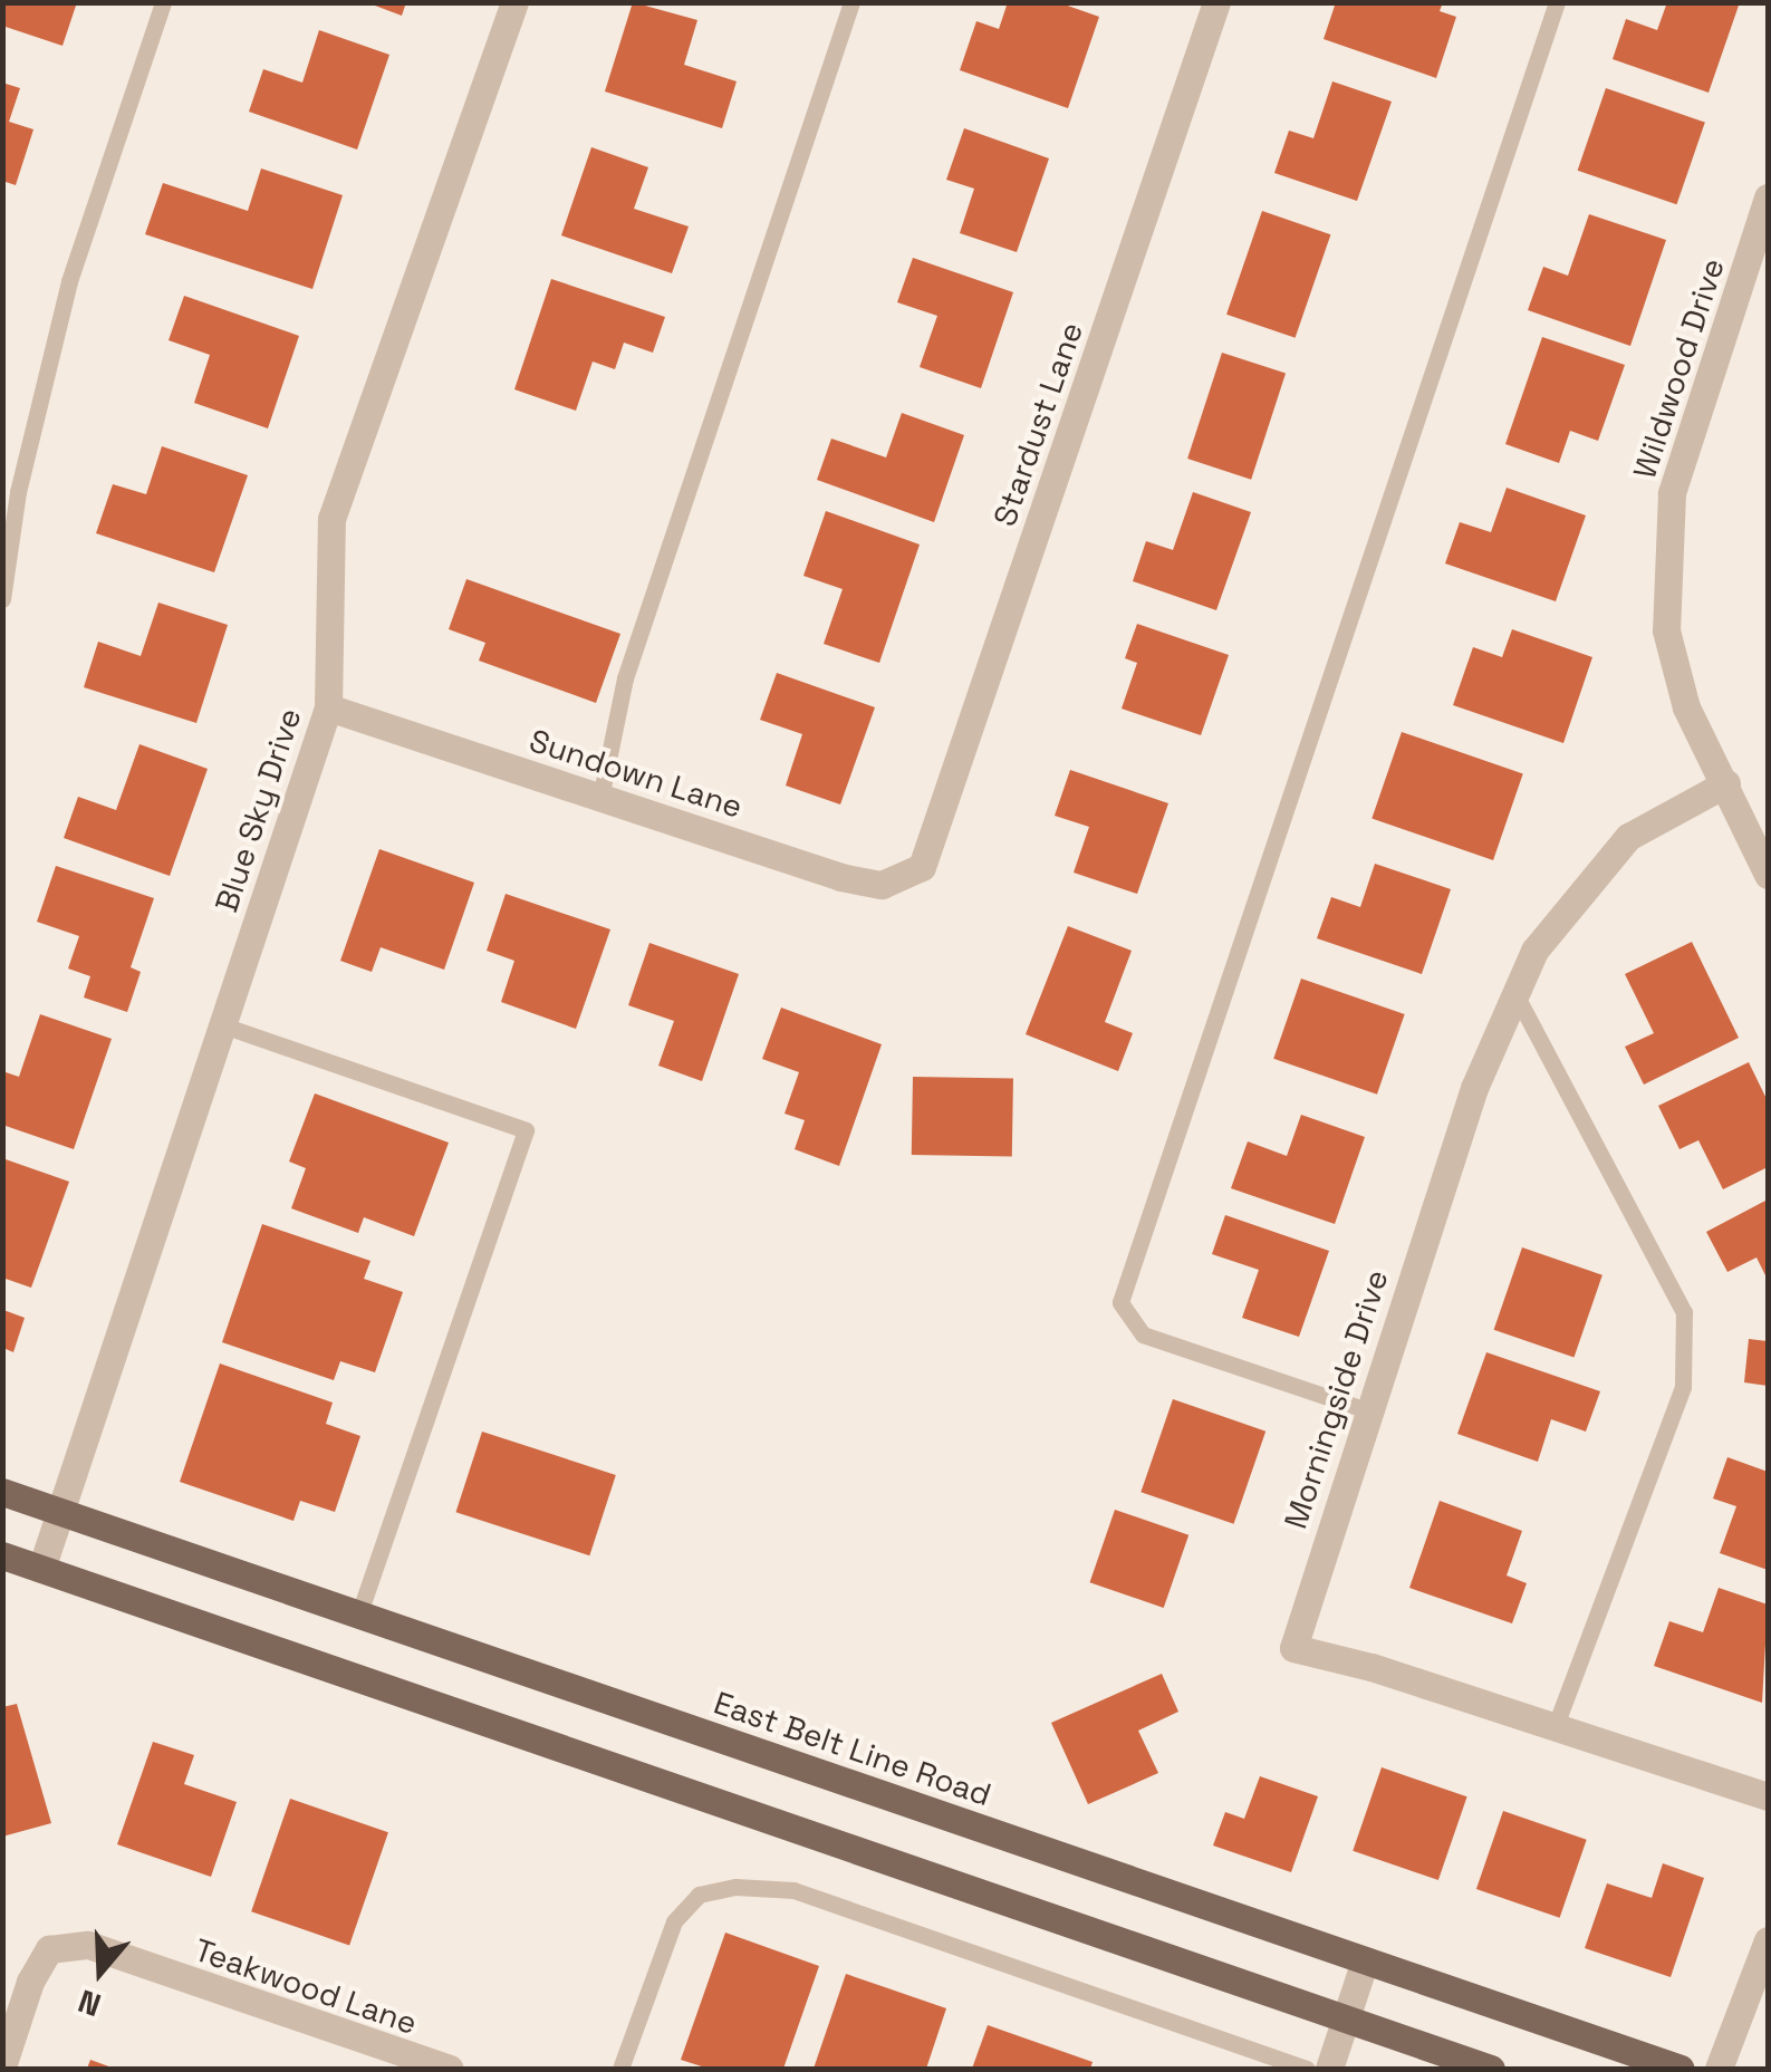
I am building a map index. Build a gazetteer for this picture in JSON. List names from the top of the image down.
{
  "streets": {
    "main road": ["East Belt Line Road"],
    "street": [
      "Wildwood Drive",
      "Stardust Lane",
      "Sundown Lane",
      "Blue Sky Drive",
      "Morningside Drive",
      "Teakwood Lane"
    ]
  },
  "crossings": [
    ["Wildwood Drive", "Morningside Drive"],
    ["Stardust Lane", "Sundown Lane"],
    ["Sundown Lane", "Blue Sky Drive"],
    ["Blue Sky Drive", "East Belt Line Road"]
  ],
  "north": "bottom"
}
